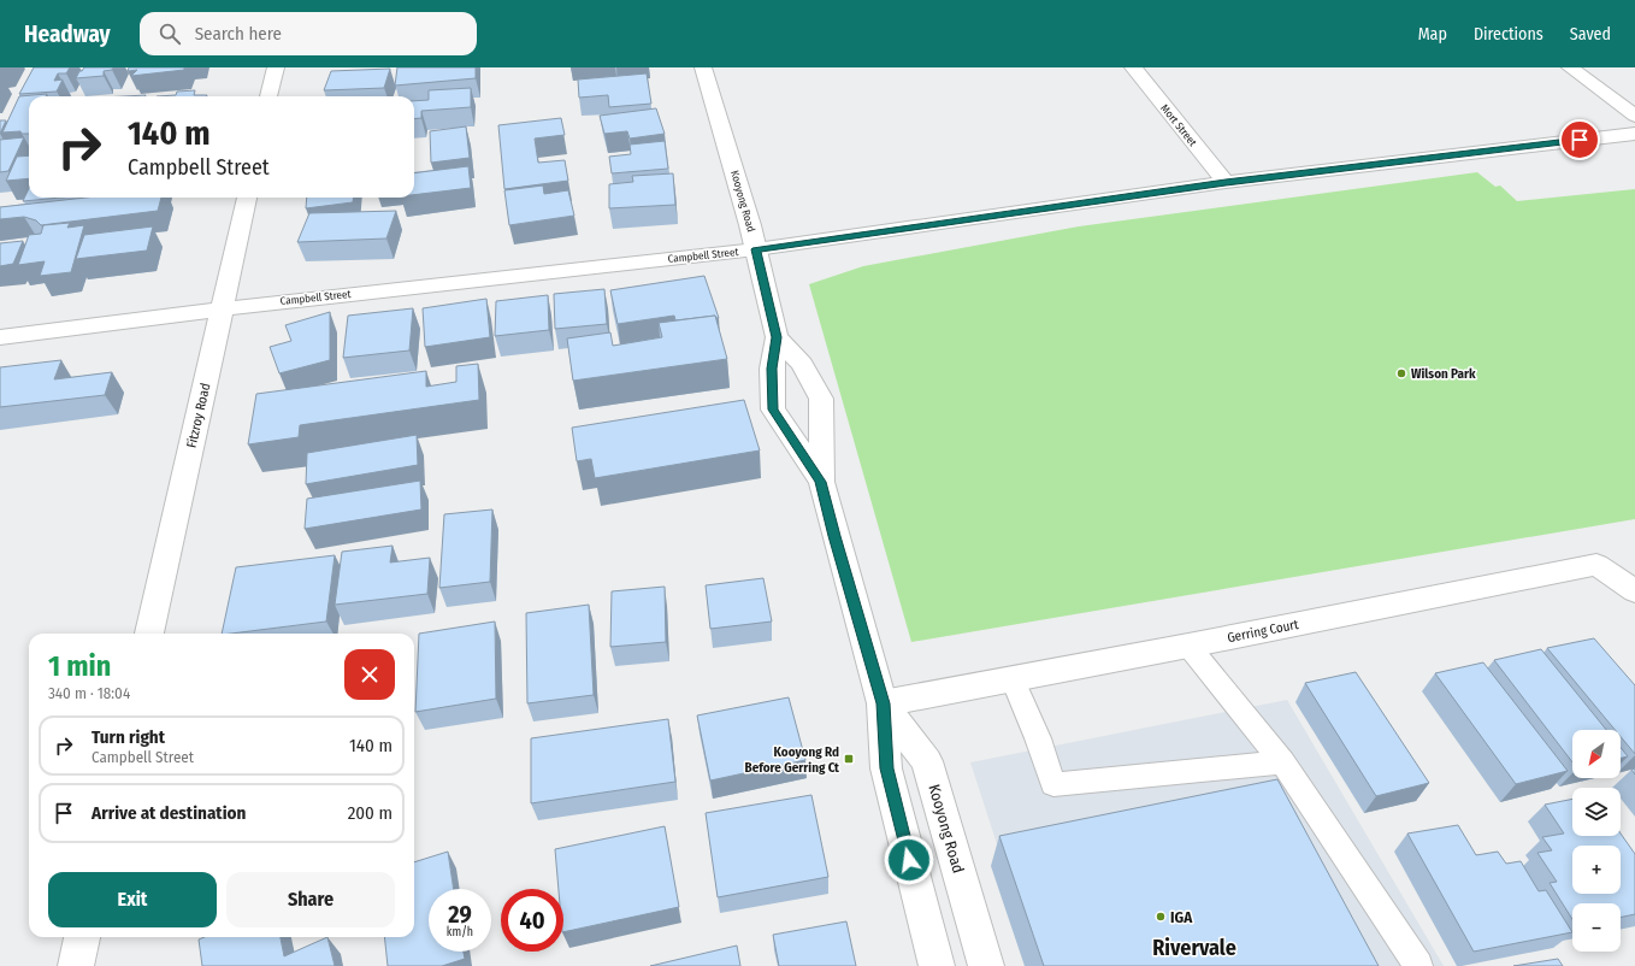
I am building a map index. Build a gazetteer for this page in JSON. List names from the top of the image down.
{
  "streets": {
    "street": [
      "Mort Street",
      "Kooyong Road",
      "Campbell Street",
      "Fitzroy Road",
      "Gerring Court"
    ]
  },
  "crossings": [
    ["Mort Street", "Campbell Street"],
    ["Kooyong Road", "Campbell Street"],
    ["Kooyong Road", "Gerring Court"],
    ["Campbell Street", "Fitzroy Road"]
  ],
  "districts": ["Rivervale"],
  "places": {
    "other": ["Wilson Park", "IGA"],
    "transit": ["Kooyong Rd Before Gerring Ct"]
  },
  "north": "bottom left",
  "page": {
    "header": "Headway",
    "search": "Search here",
    "nav": ["Map", "Directions", "Saved"],
    "turn": ["140 m", "Campbell Street"],
    "heading": ["1 min", "340 m · 18:04"],
    "list": [
      {
        "name": "Turn right",
        "note": "Campbell Street",
        "value": "140 m"
      },
      {
        "name": "Arrive at destination",
        "value": "200 m"
      }
    ],
    "map_buttons": ["+", "−"],
    "buttons": ["Exit", "Share"],
    "speed": "29 km/h",
    "limit": "40"
  }
}
